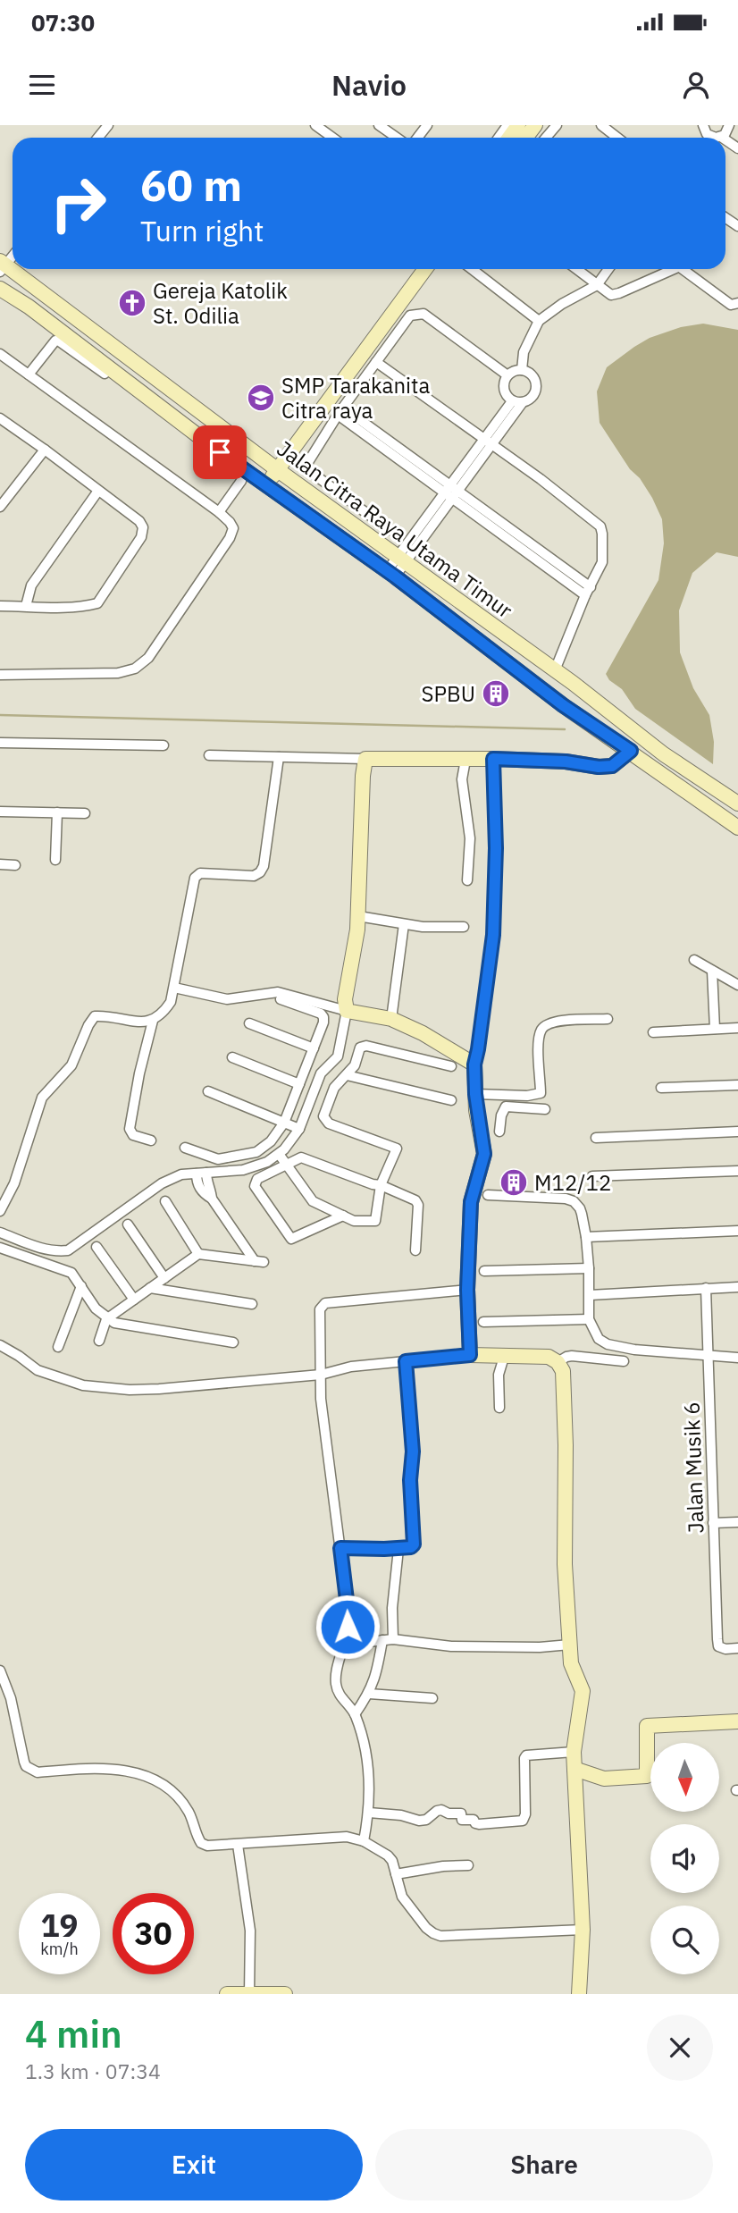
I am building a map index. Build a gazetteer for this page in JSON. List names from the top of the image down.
{
  "streets": {
    "street": ["Jalan Citra Raya Utama Timur", "Jalan Musik 6"]
  },
  "places": {
    "church": ["Gereja Katolik St. Odilia"],
    "school or university": ["SMP Tarakanita Citra raya"],
    "building": ["SPBU", "M12/12"]
  },
  "north": "bottom",
  "page": {
    "status": "07:30",
    "header": "Navio",
    "turn": ["60 m", "Turn right"],
    "speed": "19 km/h",
    "limit": "30",
    "heading": ["4 min", "1.3 km · 07:34"],
    "buttons": ["Exit", "Share"]
  }
}
